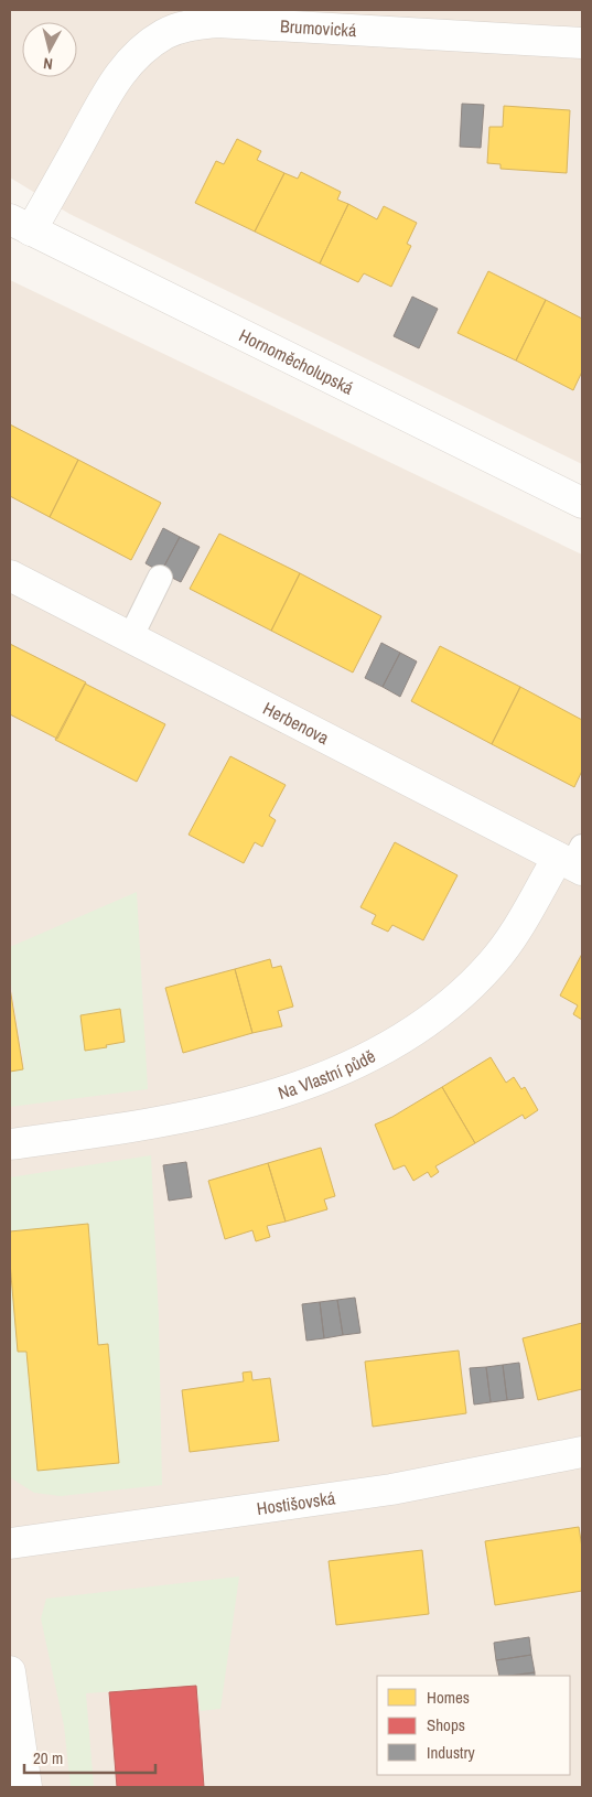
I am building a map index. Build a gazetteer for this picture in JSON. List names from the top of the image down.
{
  "streets": {
    "street": [
      "Brumovická",
      "Hornoměcholupská",
      "Herbenova",
      "Na Vlastní půdě",
      "Hostišovská"
    ]
  },
  "crossings": [
    ["Brumovická", "Hornoměcholupská"],
    ["Herbenova", "Na Vlastní půdě"]
  ],
  "legend": ["Homes", "Shops", "Industry"],
  "scale_bar": "20 m",
  "north": "bottom"
}
